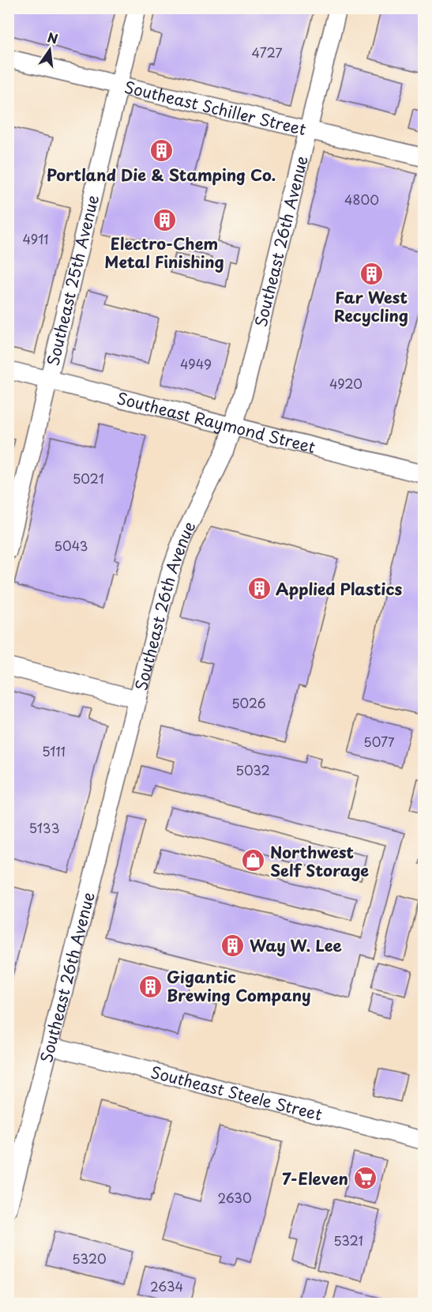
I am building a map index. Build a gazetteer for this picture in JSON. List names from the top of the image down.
{
  "streets": {
    "street": [
      "Southeast Schiller Street",
      "Southeast 26th Avenue",
      "Southeast 25th Avenue",
      "Southeast Raymond Street",
      "Southeast Steele Street"
    ]
  },
  "crossings": [
    ["Southeast Schiller Street", "Southeast 26th Avenue"],
    ["Southeast Schiller Street", "Southeast 25th Avenue"],
    ["Southeast 26th Avenue", "Southeast Raymond Street"],
    ["Southeast 26th Avenue", "Southeast Steele Street"],
    ["Southeast 25th Avenue", "Southeast Raymond Street"]
  ],
  "places": {
    "building": [
      "Portland Die & Stamping Co.",
      "Electro-Chem Metal Finishing",
      "Far West Recycling",
      "Applied Plastics",
      "Way W. Lee",
      "Gigantic Brewing Company"
    ],
    "shop": ["Northwest Self Storage"],
    "supermarket": ["7-Eleven"]
  },
  "house_numbers": [
    "4727",
    "4800",
    "4911",
    "4949",
    "4920",
    "5021",
    "5043",
    "5026",
    "5077",
    "5111",
    "5032",
    "5133",
    "2630",
    "5321",
    "5320",
    "2634"
  ],
  "north": "top"
}
